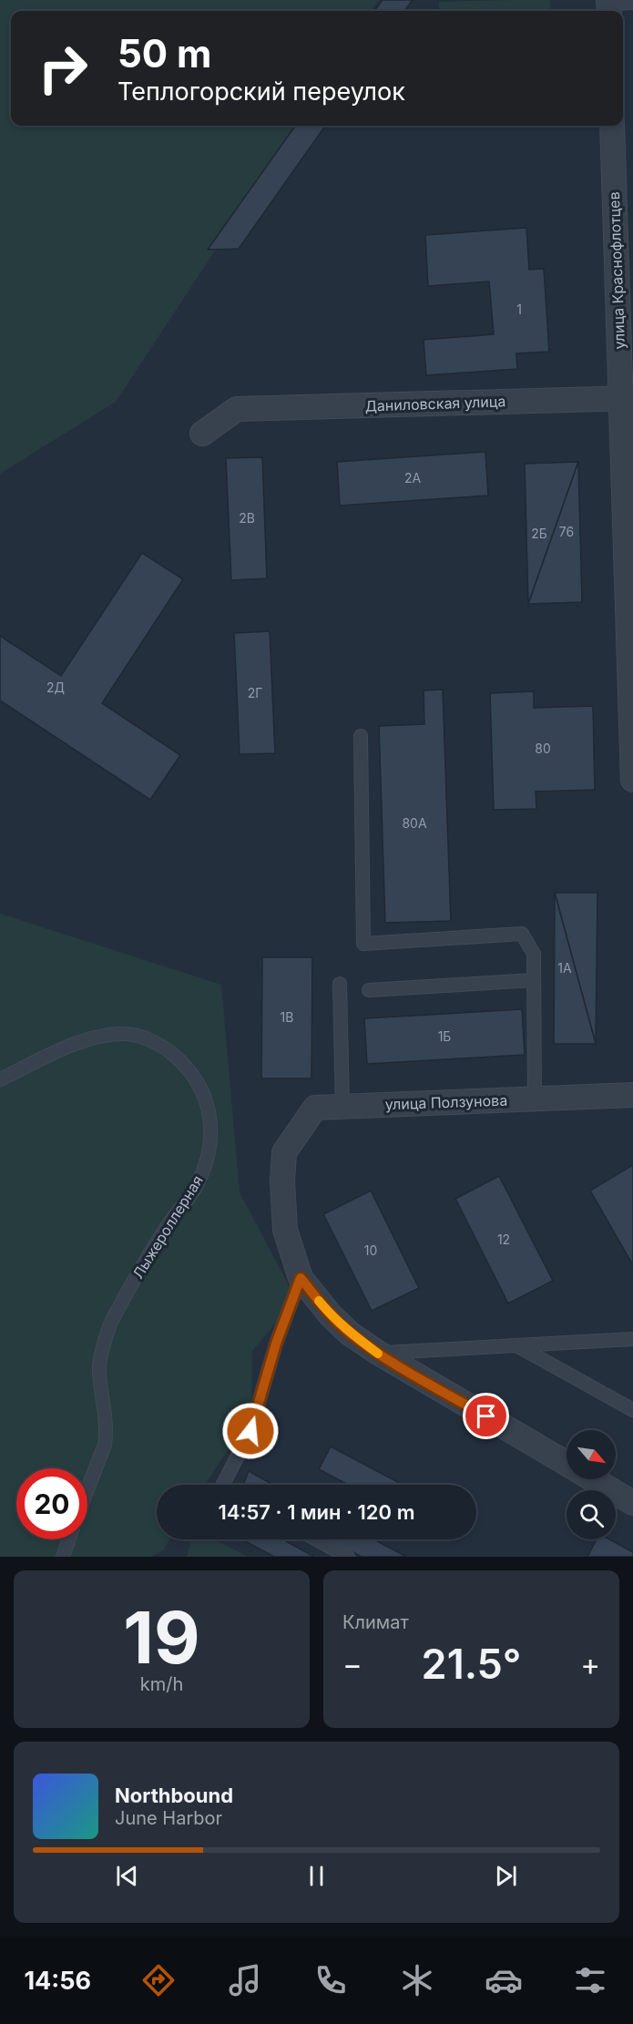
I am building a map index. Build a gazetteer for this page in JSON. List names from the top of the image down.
{
  "streets": {
    "street": ["улица Краснофлотцев", "Даниловская улица", "улица Ползунова"],
    "lane": ["Лыжероллерная"]
  },
  "crossings": [
    ["улица Краснофлотцев", "Даниловская улица"]
  ],
  "house_numbers": [
    "1",
    "2А",
    "2В",
    "76",
    "2Б",
    "2Д",
    "2Г",
    "80",
    "80А",
    "1А",
    "1В",
    "1Б",
    "12",
    "10"
  ],
  "north": "bottom right",
  "page": {
    "turn": ["50 m", "Теплогорский переулок"],
    "limit": "20",
    "trip": "14:57 · 1 мин · 120 m",
    "tile": [
      ["19", "km/h"],
      "Климат"
    ],
    "heat": ["−", "21.5°", "+"],
    "song": ["Northbound", "June Harbor"],
    "tabs": "14:56"
  }
}
